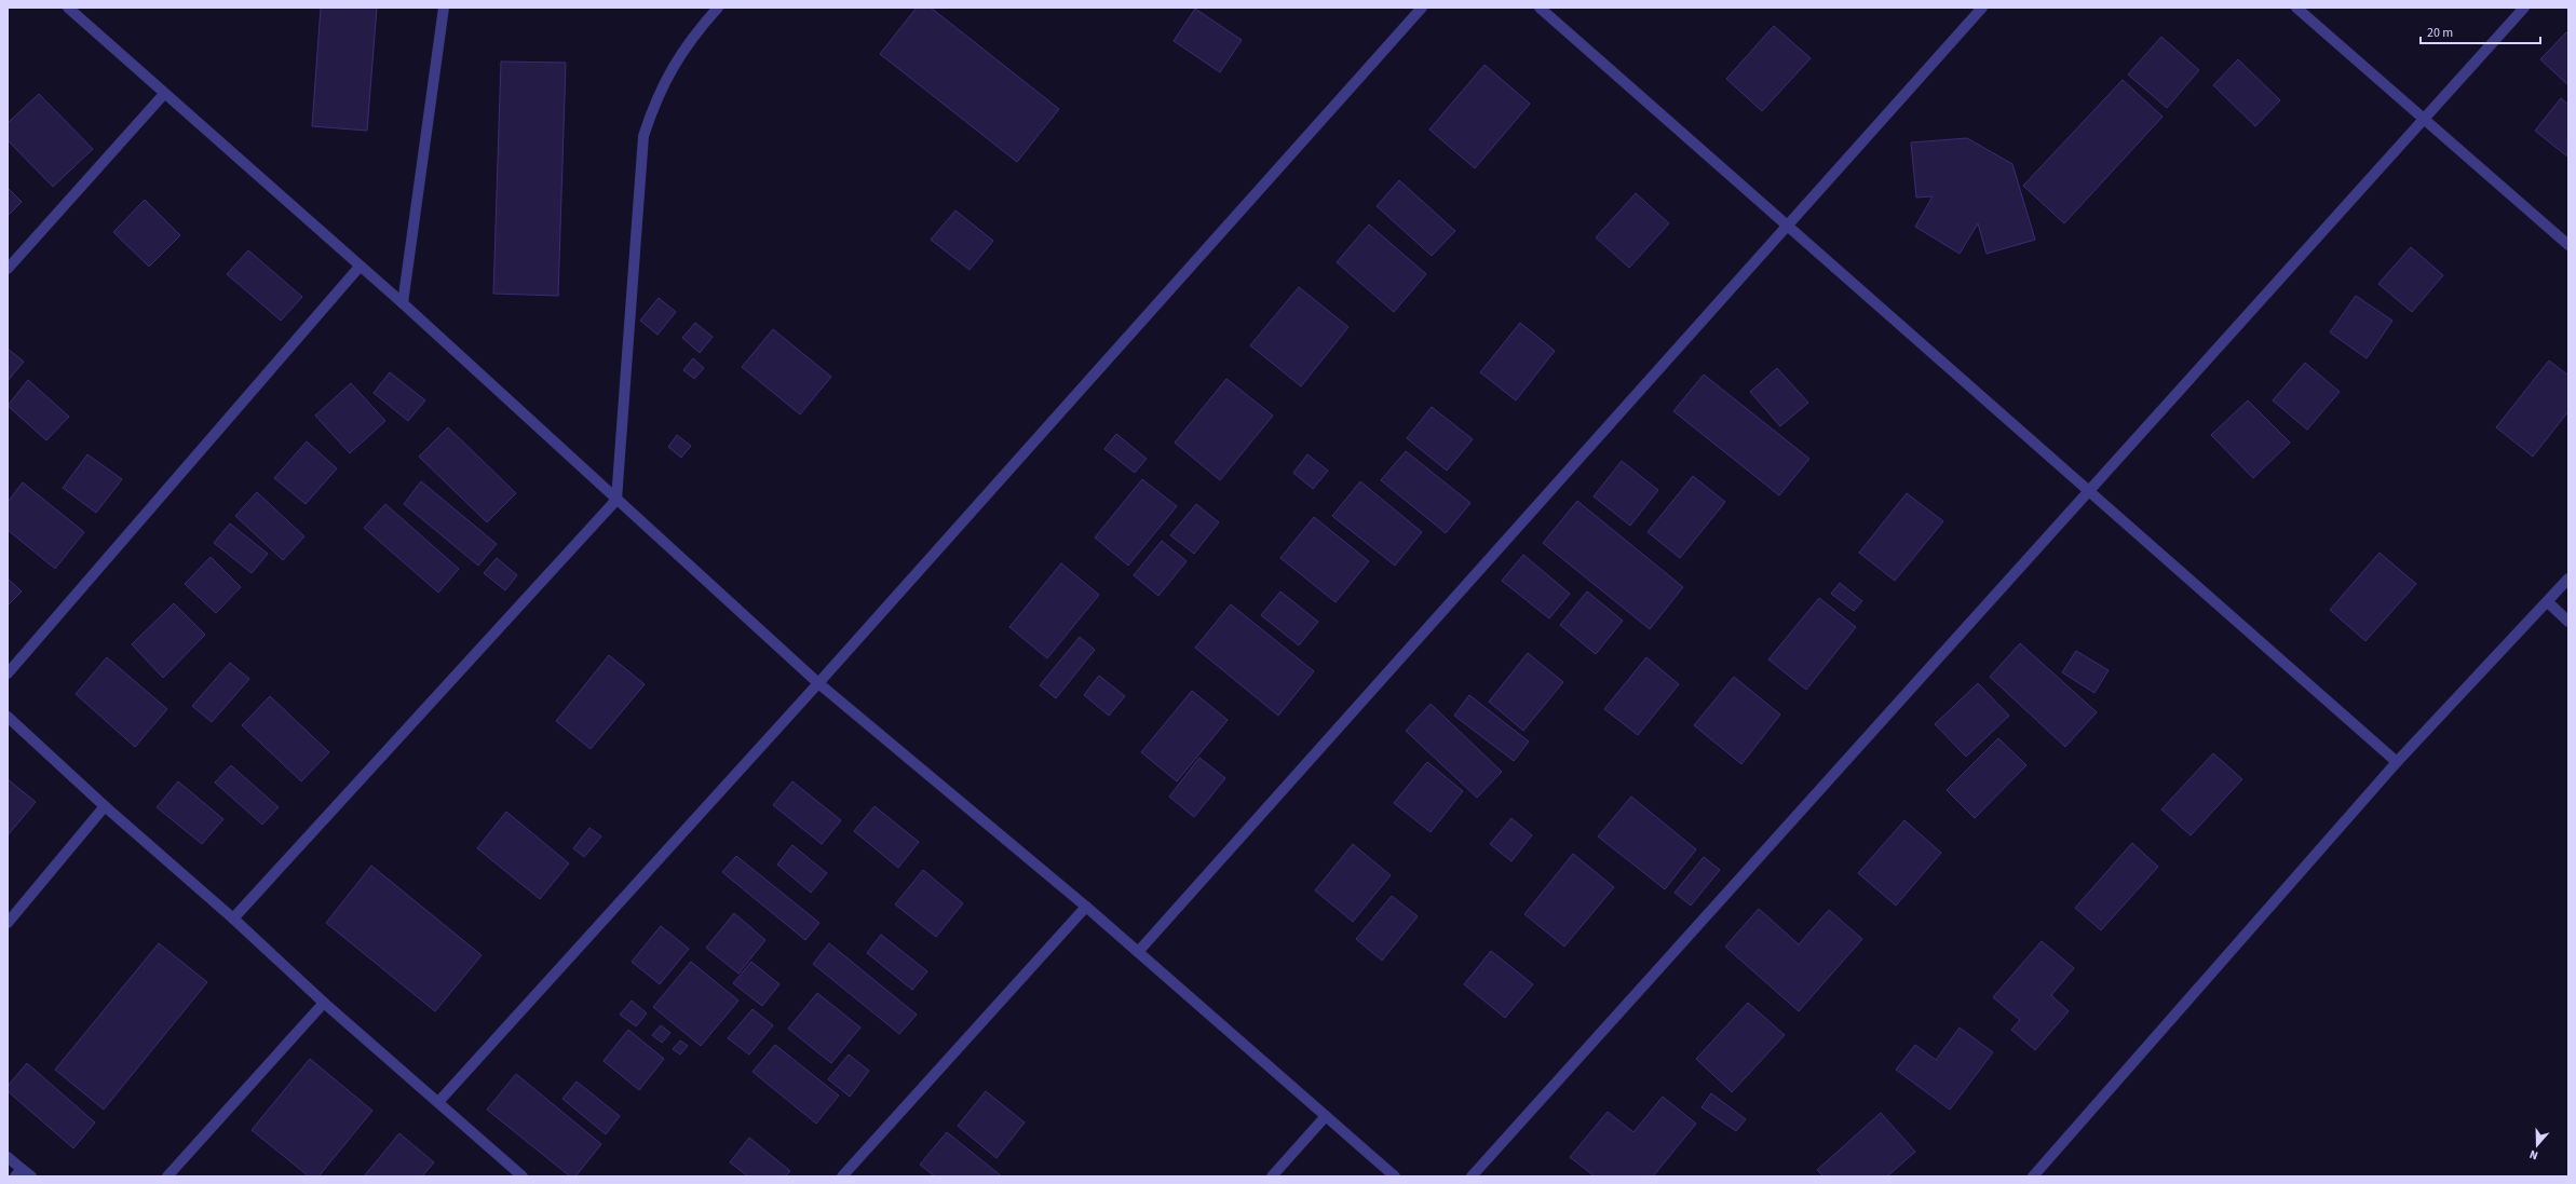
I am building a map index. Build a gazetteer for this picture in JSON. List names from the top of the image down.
{
  "scale_bar": "20 m",
  "north": "bottom"
}
